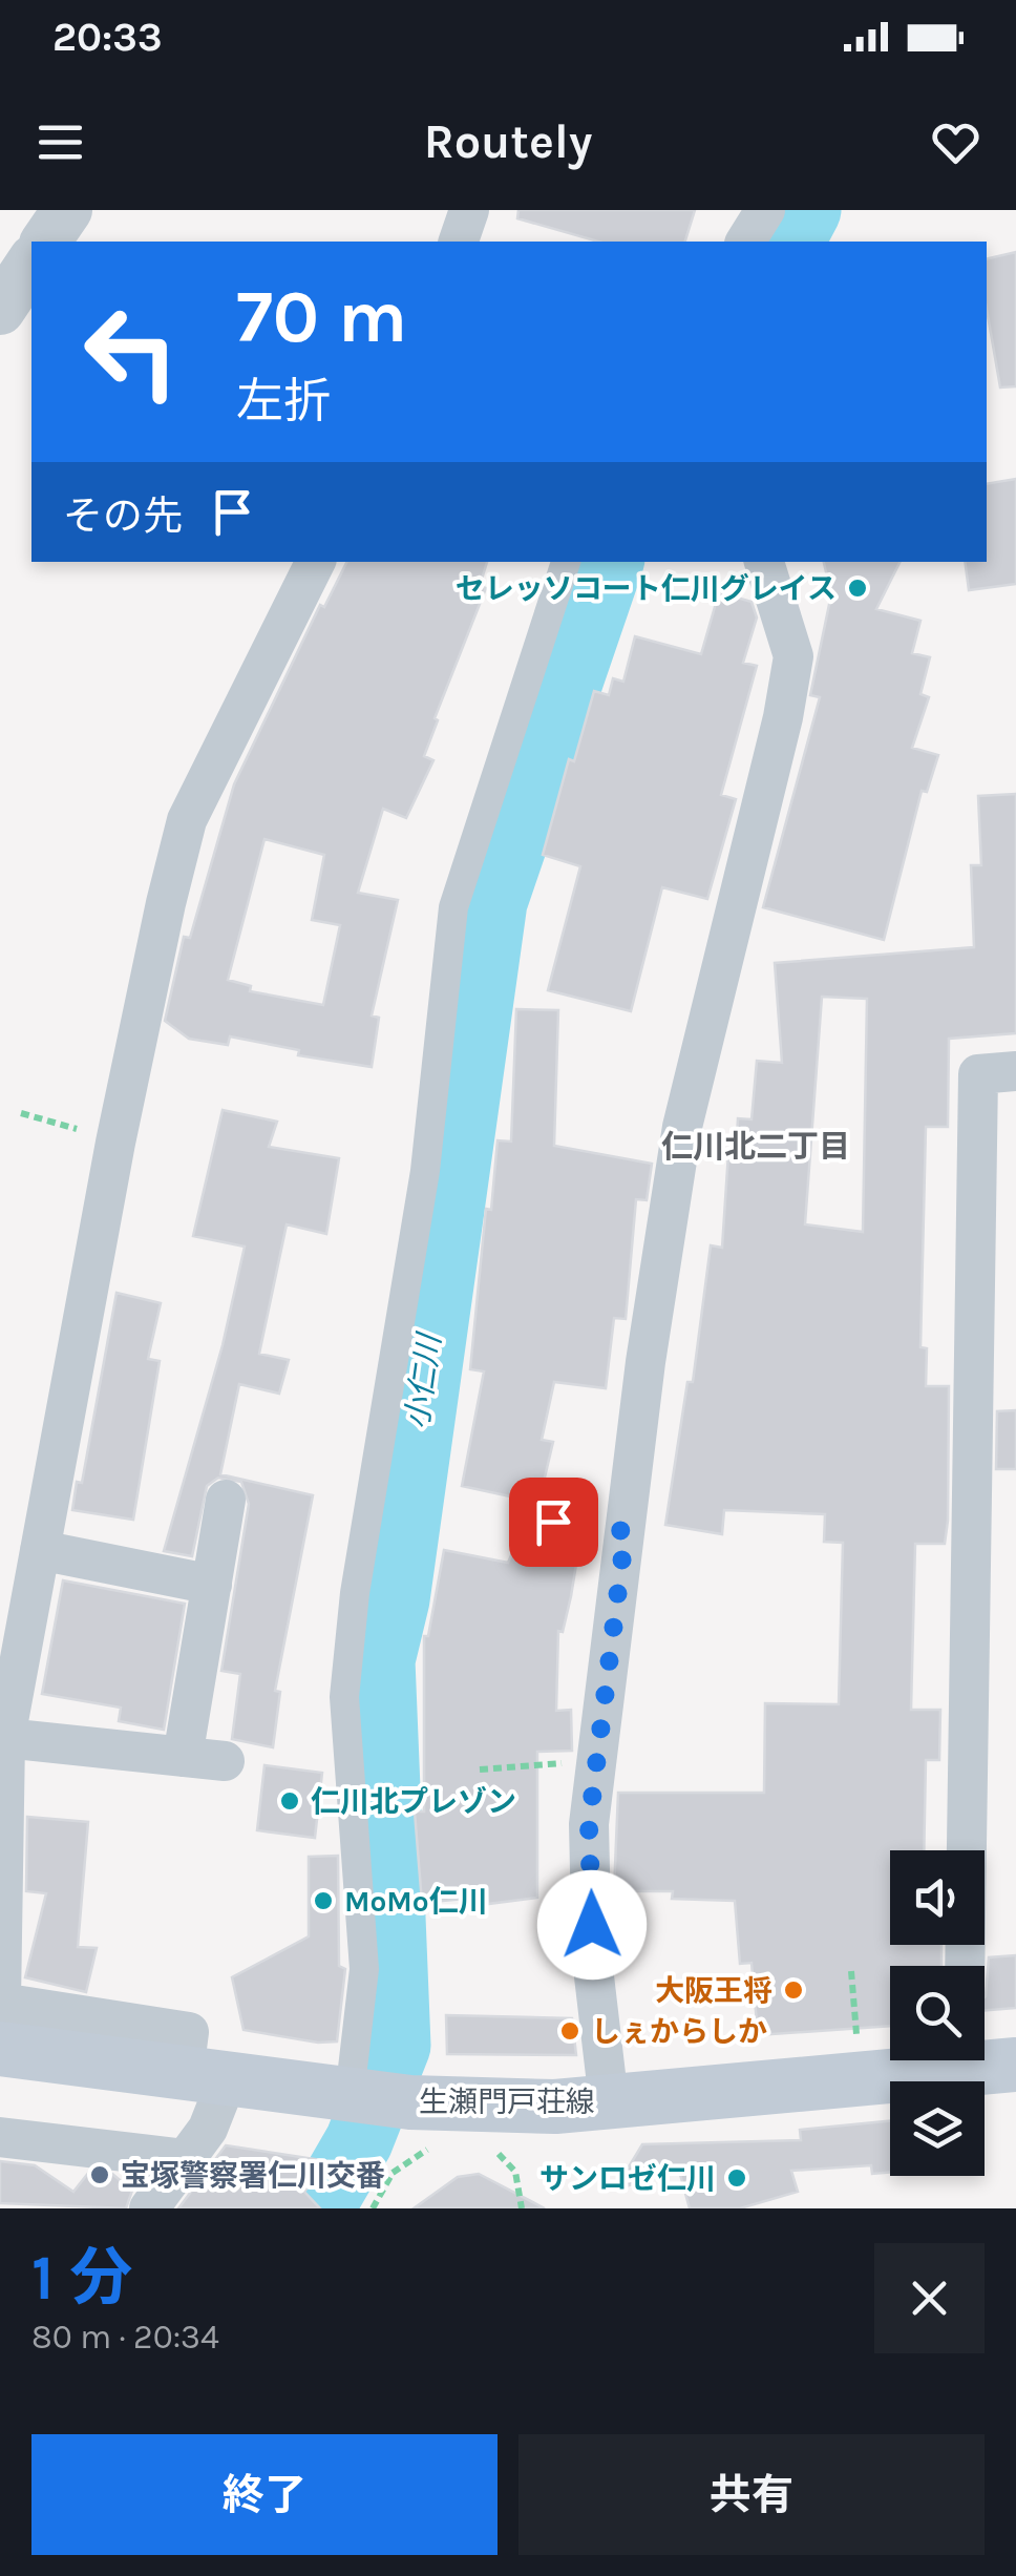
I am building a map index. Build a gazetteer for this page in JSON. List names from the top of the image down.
{
  "streets": {
    "main road": ["生瀬門戸荘線"]
  },
  "districts": ["仁川北二丁目"],
  "water": ["小仁川"],
  "places": [
    "セレッソコート仁川グレイス",
    "仁川北プレゾン",
    "MoMo仁川",
    "大阪王将",
    "しぇからしか",
    "宝塚警察署仁川交番",
    "サンロゼ仁川"
  ],
  "page": {
    "status": "20:33",
    "header": "Routely",
    "turn": ["70 m", "左折"],
    "then": "その先",
    "heading": ["1 分", "80 m · 20:34"],
    "buttons": ["終了", "共有"]
  }
}
